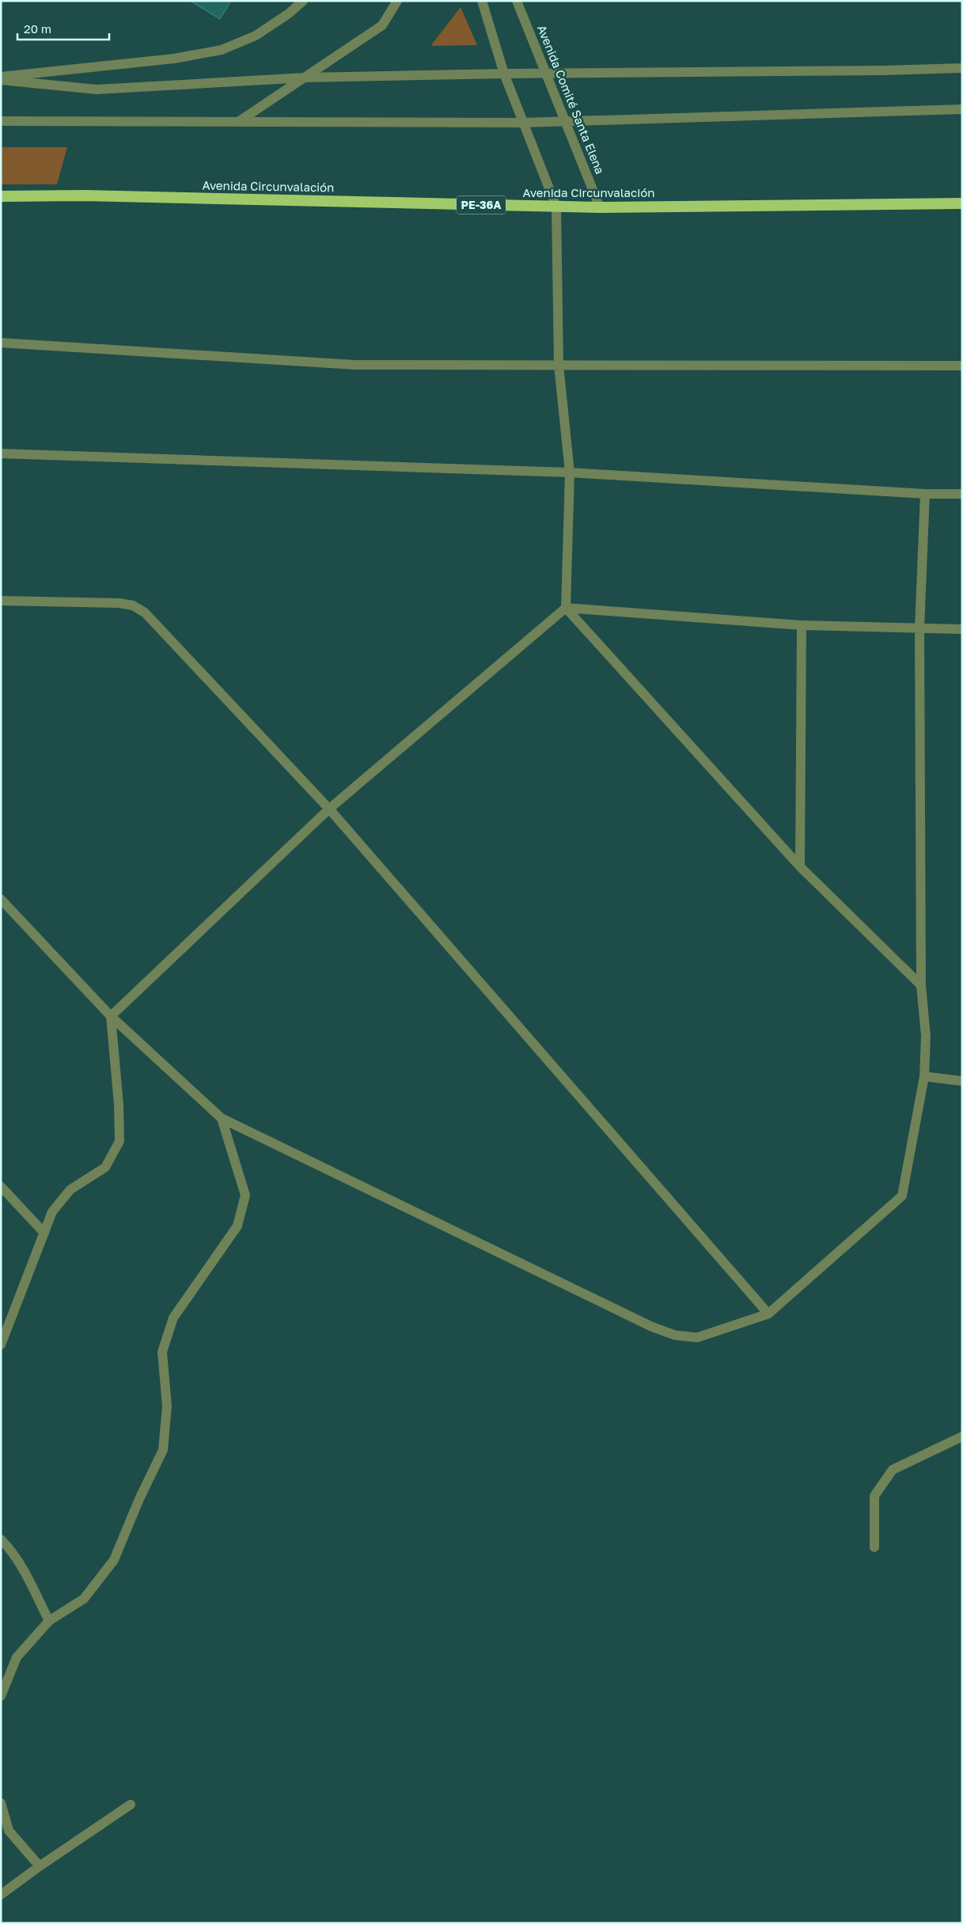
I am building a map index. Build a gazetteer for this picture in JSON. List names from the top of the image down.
{
  "streets": {
    "highway": ["Avenida Circunvalación", "PE-36A"],
    "street": ["Avenida Comité Santa Elena"]
  },
  "crossings": [
    ["Avenida Comité Santa Elena", "Avenida Circunvalación"]
  ],
  "scale_bar": "20 m"
}
